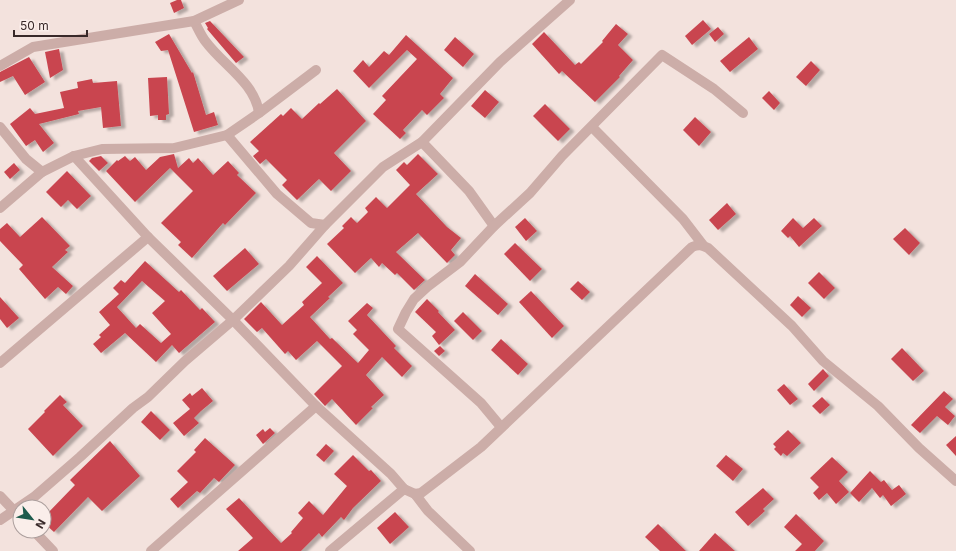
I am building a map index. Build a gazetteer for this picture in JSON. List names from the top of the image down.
{
  "scale_bar": "50 m",
  "north": "bottom right"
}
